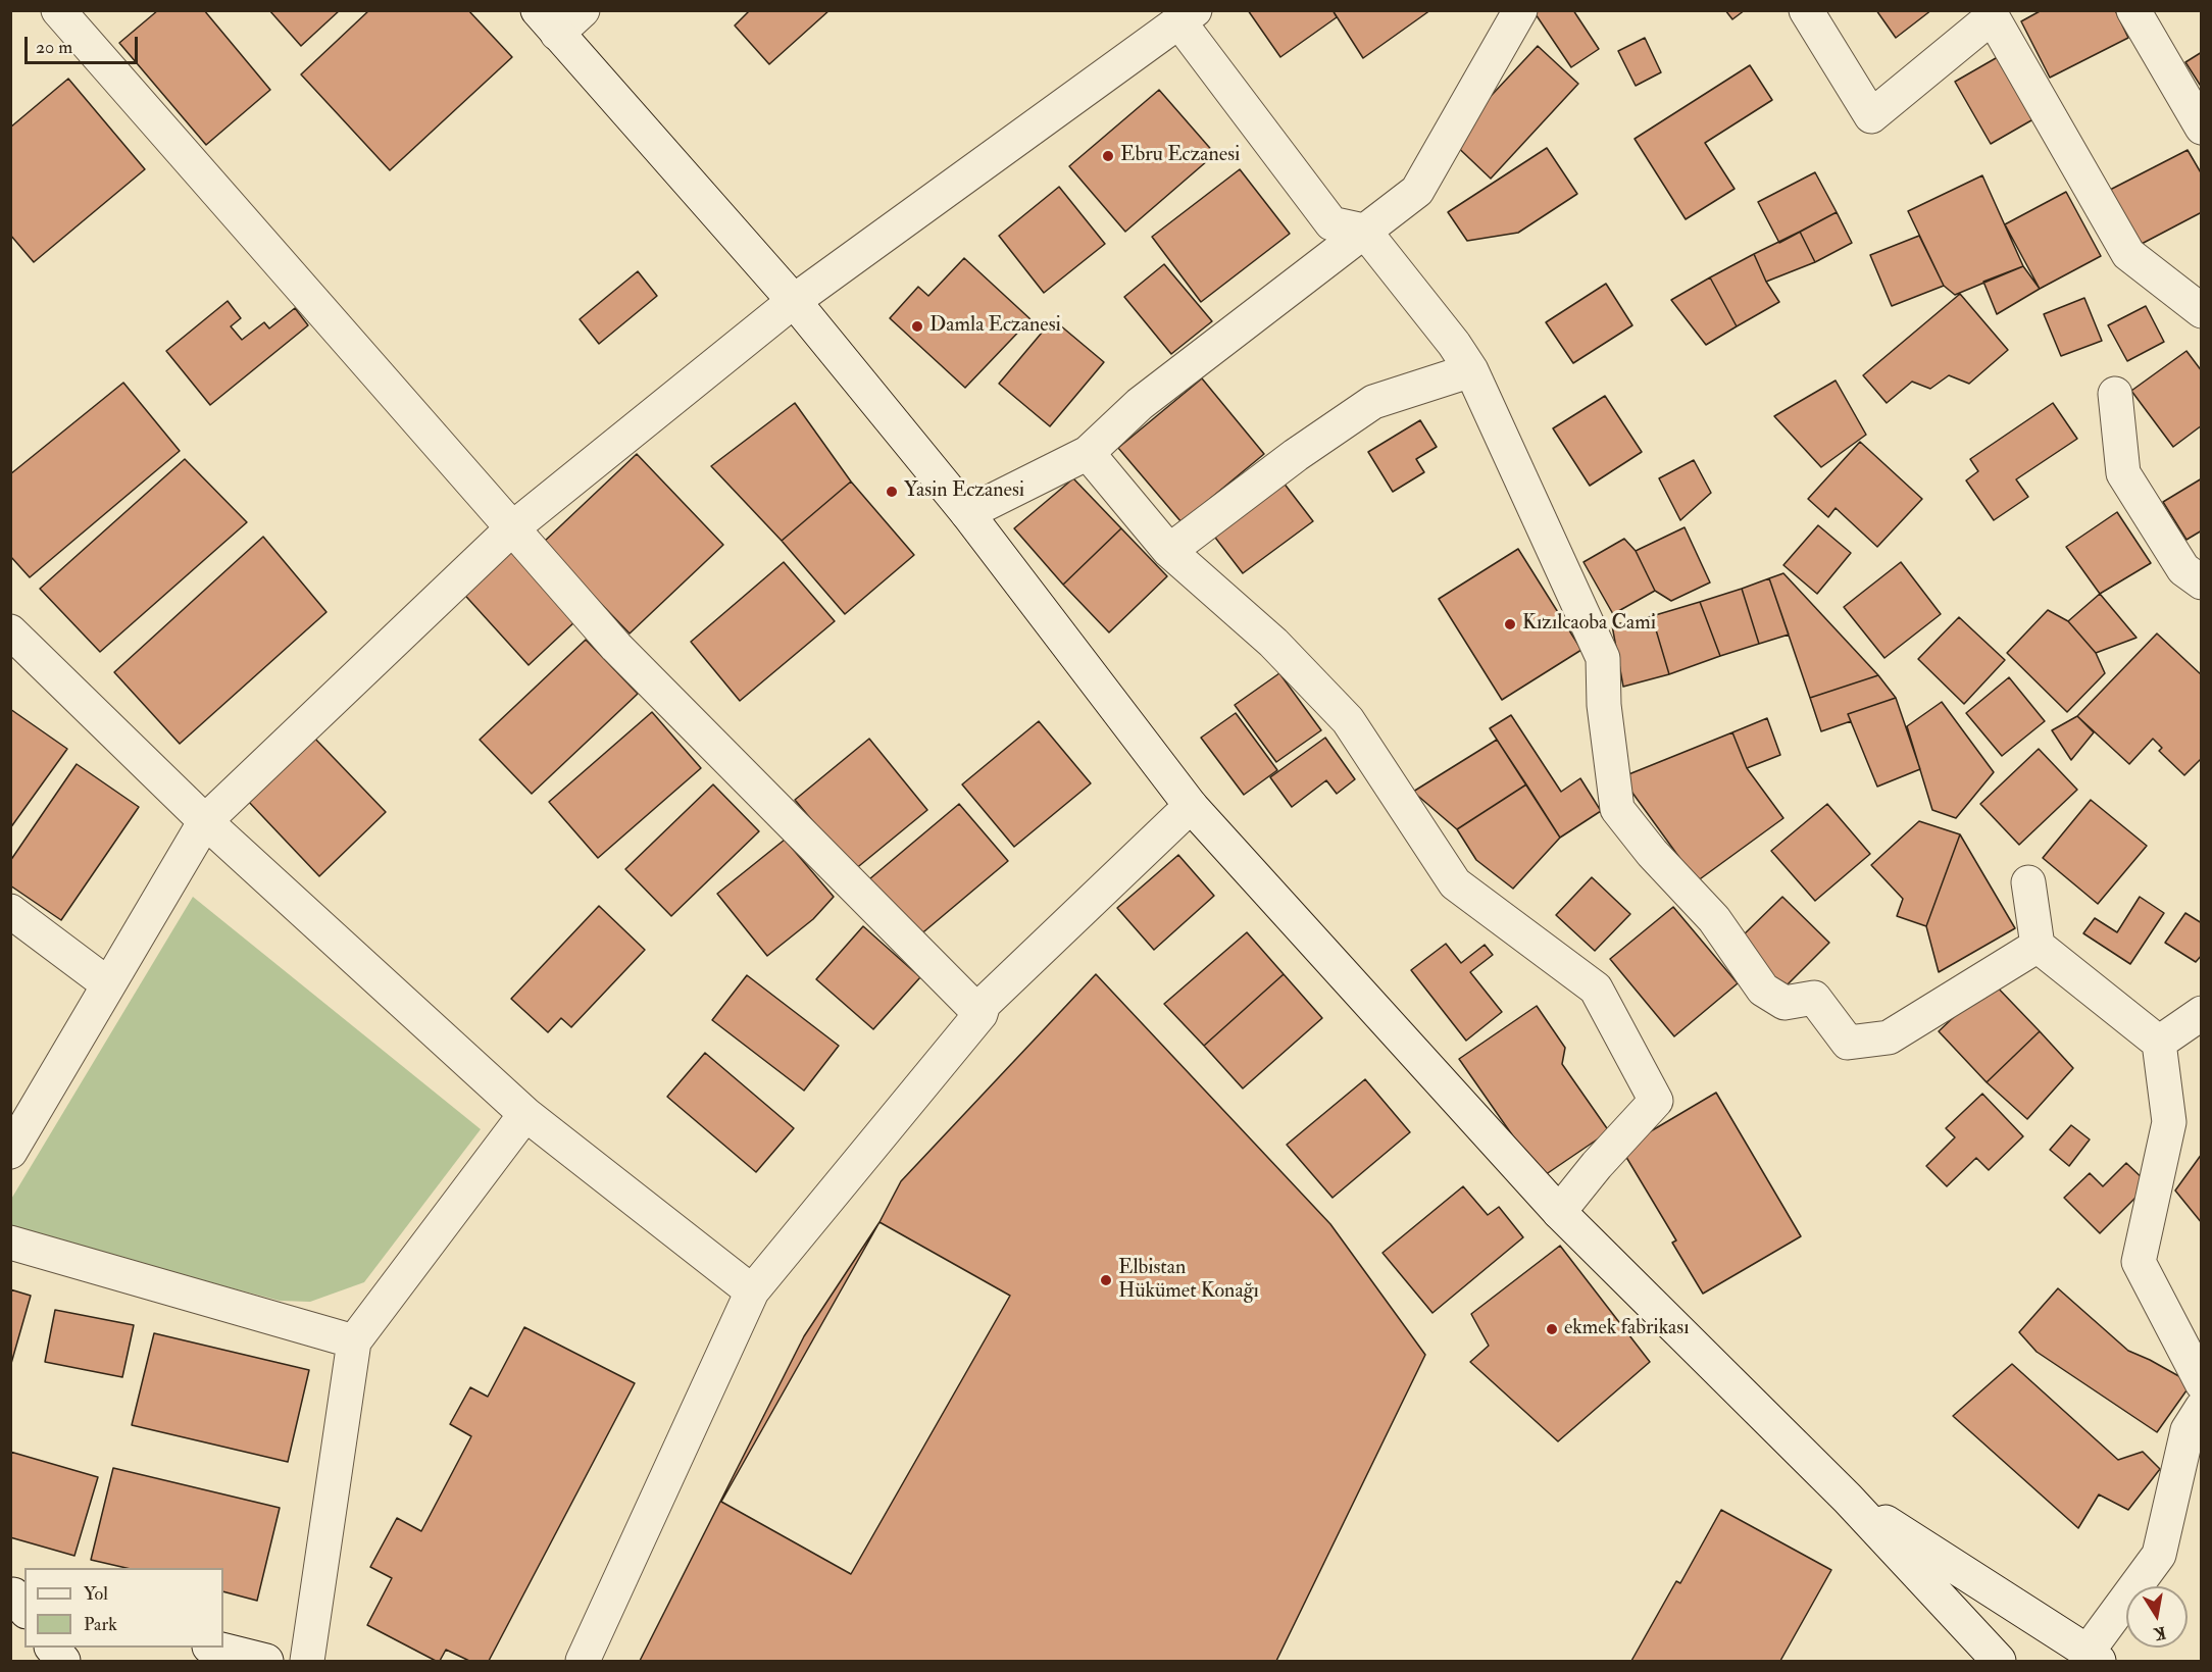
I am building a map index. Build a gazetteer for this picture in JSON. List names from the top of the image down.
{
  "places": [
    "Ebru Eczanesi",
    "Damla Eczanesi",
    "Yasin Eczanesi",
    "Kızılcaoba Cami",
    "Elbistan Hükümet Konağı",
    "ekmek fabrikası"
  ],
  "legend": ["Yol", "Park"],
  "scale_bar": "20 m",
  "north": "bottom"
}
